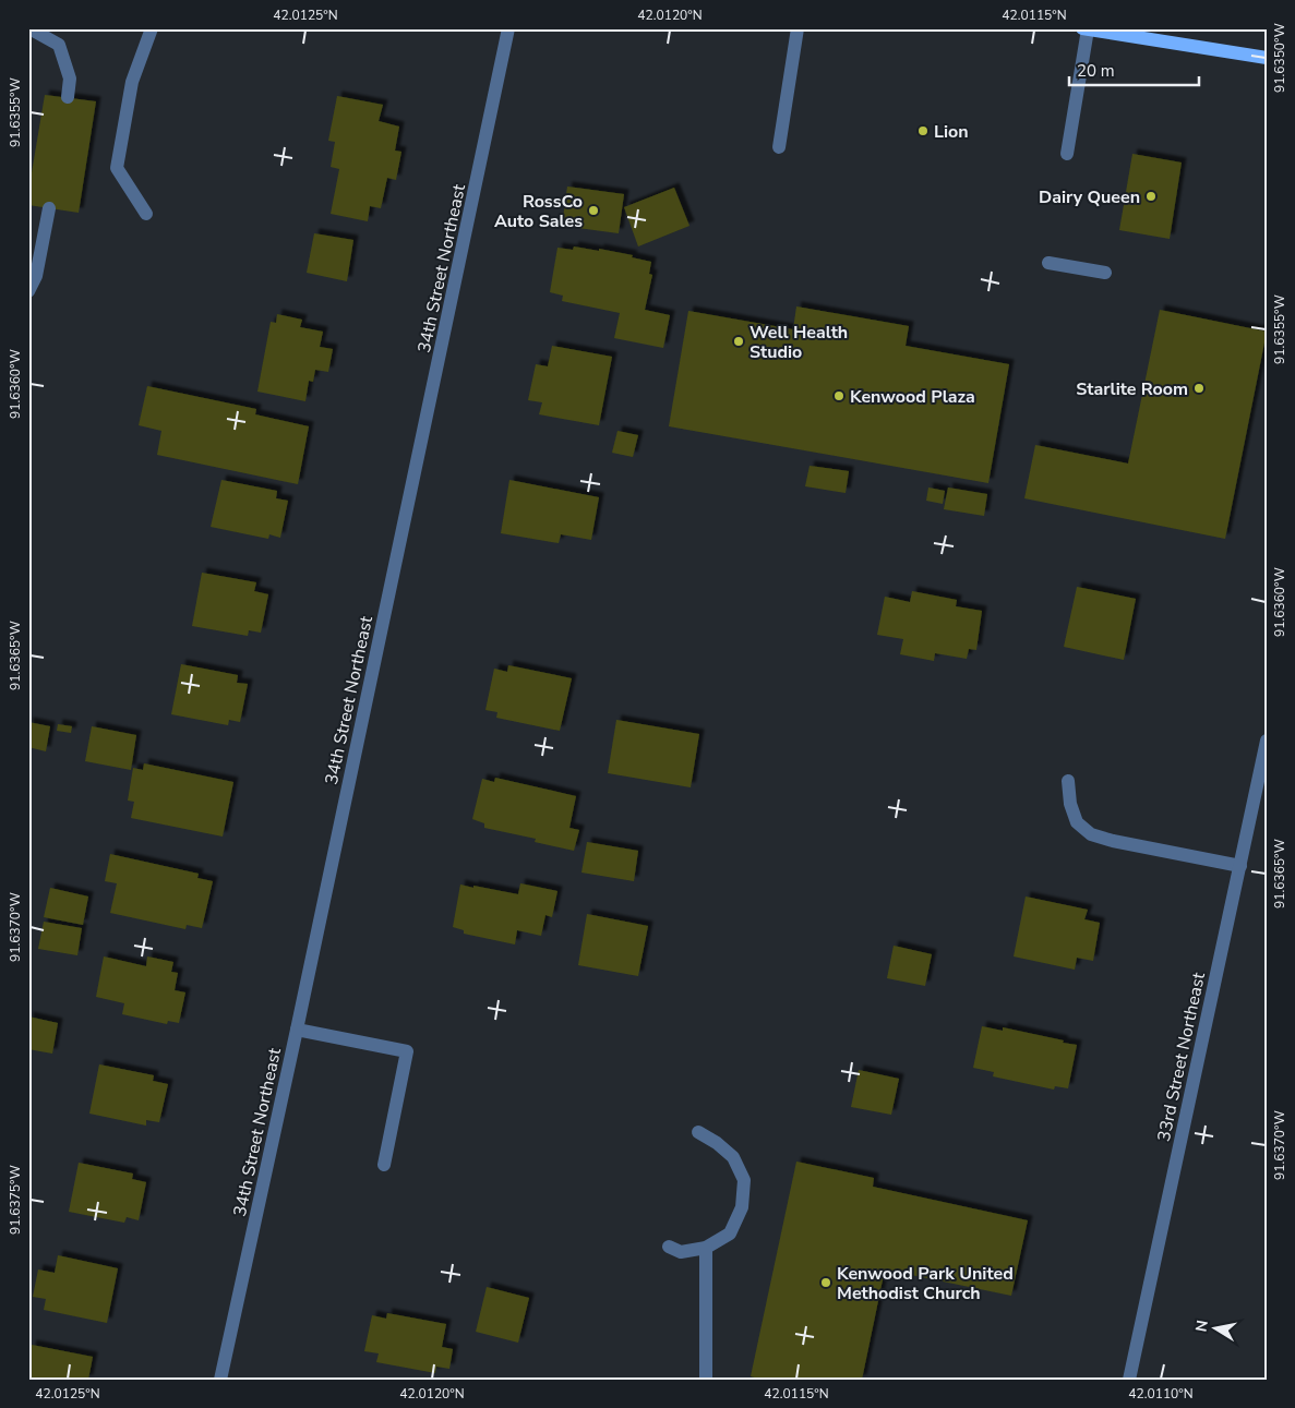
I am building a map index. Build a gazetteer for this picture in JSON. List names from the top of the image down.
{
  "streets": {
    "street": ["34th Street Northeast", "33rd Street Northeast"]
  },
  "places": [
    "Lion",
    "Dairy Queen",
    "RossCo Auto Sales",
    "Well Health Studio",
    "Starlite Room",
    "Kenwood Plaza",
    "Kenwood Park United Methodist Church"
  ],
  "scale_bar": "20 m",
  "north": "left",
  "coordinates": [
    "42.0125°N",
    "42.0120°N",
    "42.0115°N",
    "91.6350°W",
    "91.6355°W",
    "91.6360°W",
    "91.6365°W",
    "91.6370°W",
    "91.6375°W",
    "42.0110°N"
  ]
}
